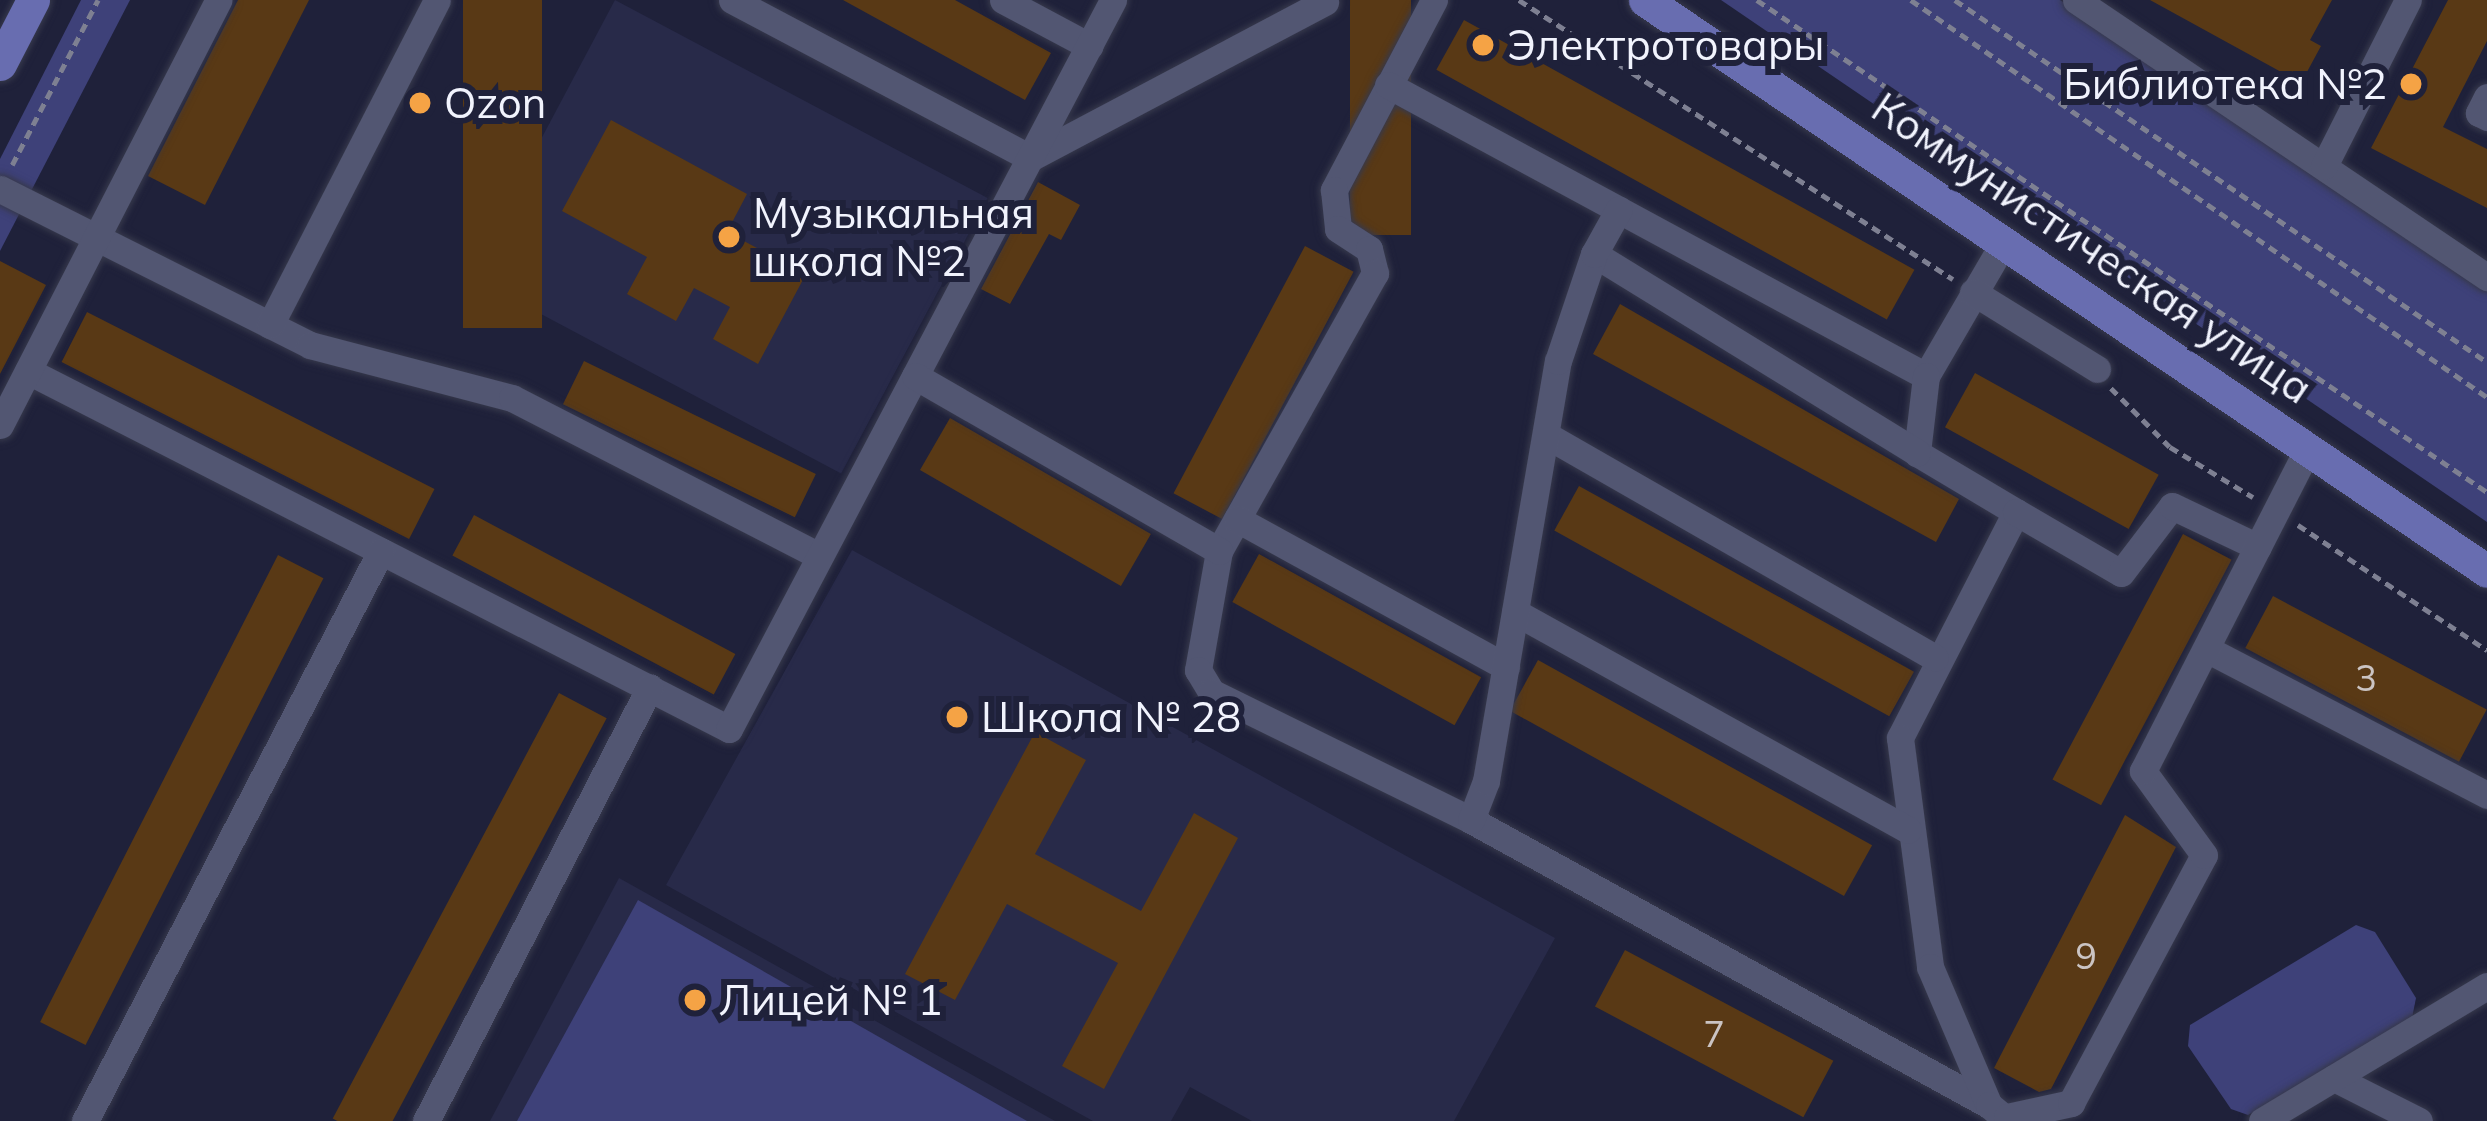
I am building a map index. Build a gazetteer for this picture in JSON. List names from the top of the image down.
{
  "streets": {
    "main road": ["Коммунистическая улица"]
  },
  "places": [
    "Электротовары",
    "Библиотека №2",
    "Ozon",
    "Музыкальная школа №2",
    "Школа № 28",
    "Лицей № 1"
  ],
  "house_numbers": ["3", "9", "7"]
}
